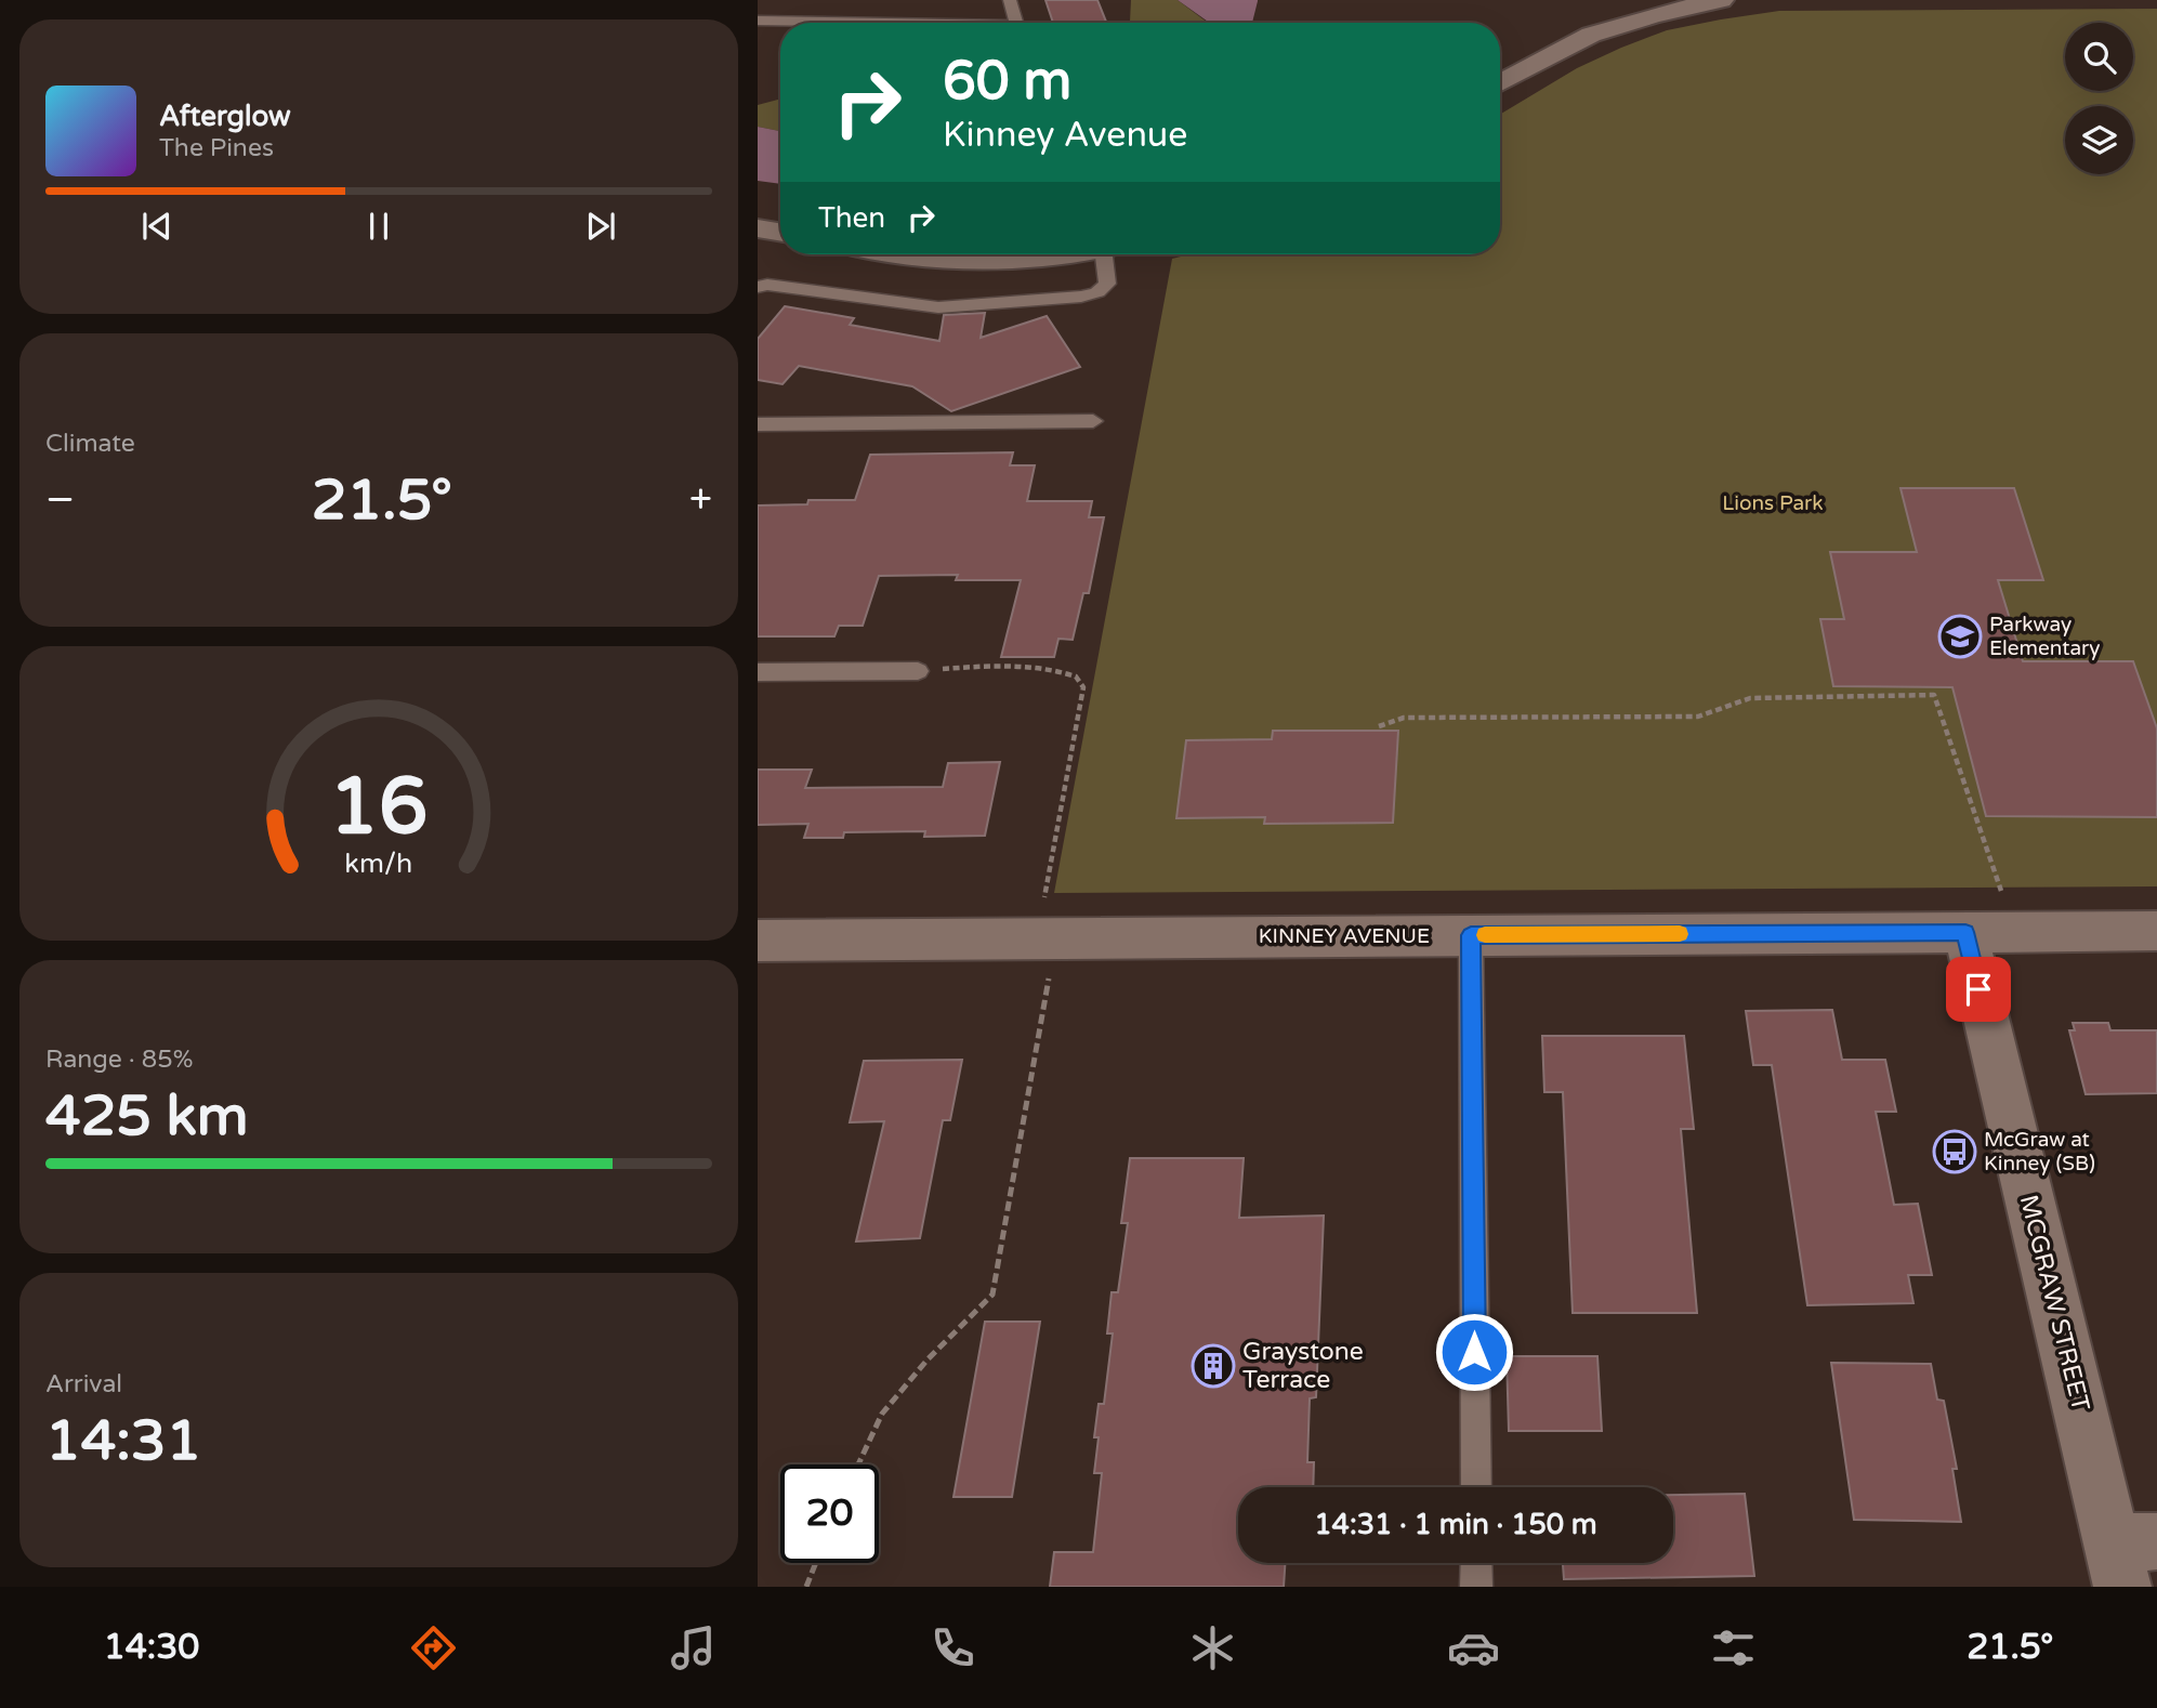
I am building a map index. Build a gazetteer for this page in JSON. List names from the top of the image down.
{
  "streets": {
    "street": ["KINNEY AVENUE", "MCGRAW STREET"]
  },
  "crossings": [
    ["KINNEY AVENUE", "MCGRAW STREET"]
  ],
  "parks": ["Lions Park"],
  "places": {
    "school or university": ["Parkway Elementary"],
    "bus stop": ["McGraw at Kinney (SB)"],
    "building": ["Graystone Terrace"]
  },
  "page": {
    "turn": ["60 m", "Kinney Avenue"],
    "song": ["Afterglow", "The Pines"],
    "then": "Then",
    "tile": [
      "Climate",
      ["Range · 85%", "425 km"],
      ["Arrival", "14:31"]
    ],
    "heat": ["−", "21.5°", "+"],
    "limit": "20",
    "trip": "14:31 · 1 min · 150 m",
    "tabs": ["14:30", "21.5°"],
    "gauge": ["16", "km/h"]
  }
}
